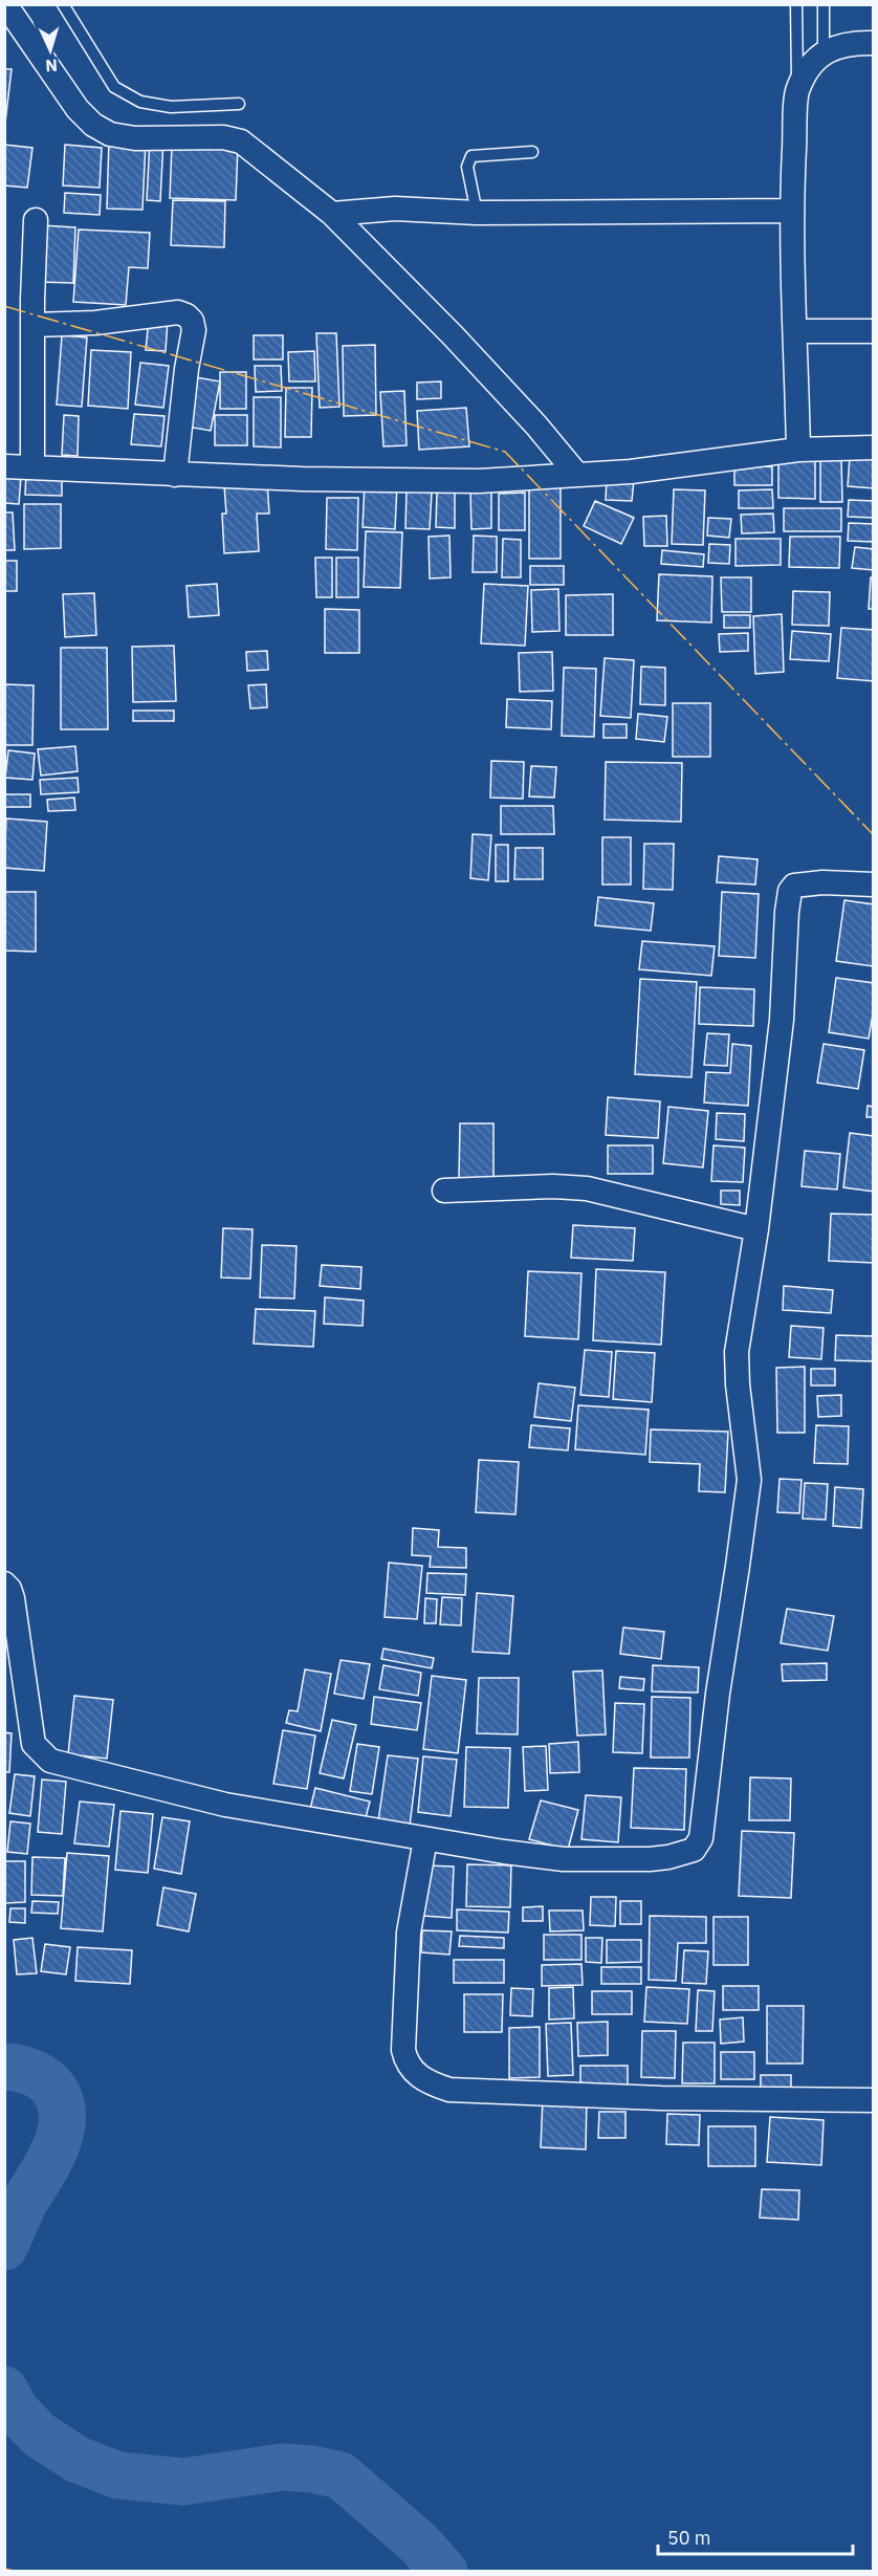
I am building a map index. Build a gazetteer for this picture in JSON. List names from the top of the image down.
{
  "scale_bar": "50 m",
  "north": "bottom"
}
